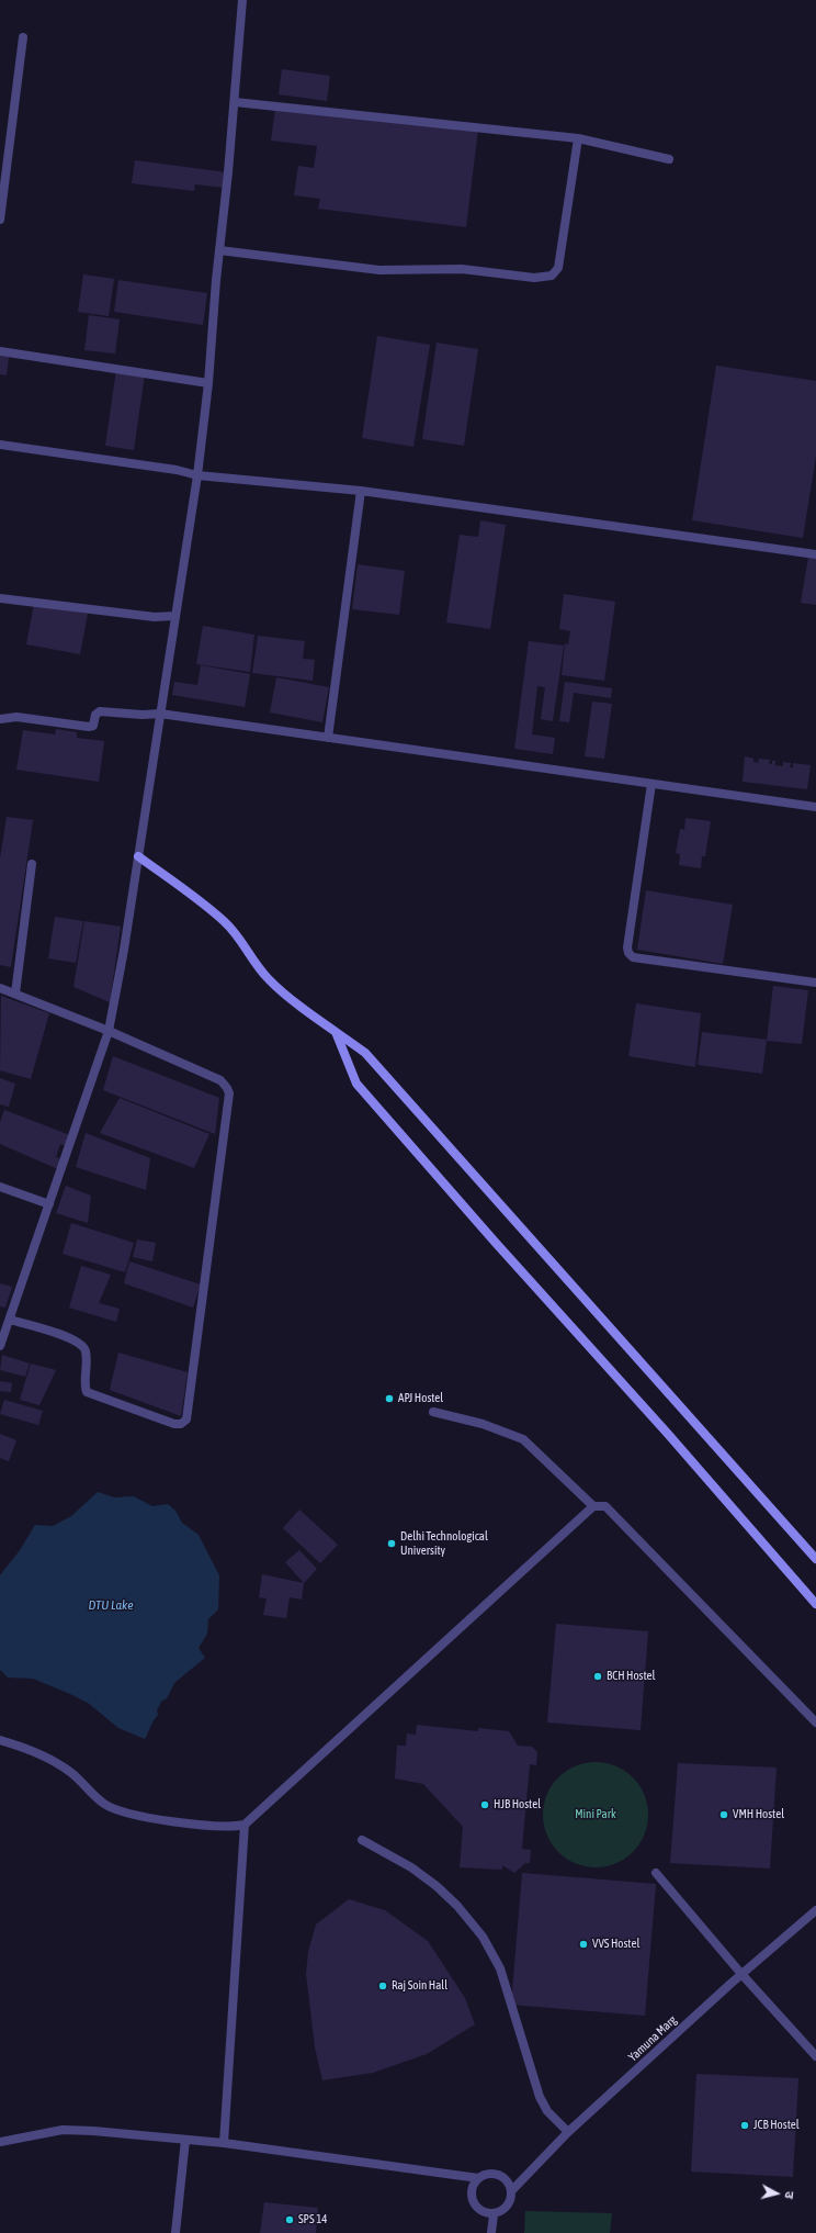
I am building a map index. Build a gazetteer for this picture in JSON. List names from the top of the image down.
{
  "streets": {
    "street": ["Yamuna Marg"]
  },
  "water": ["DTU Lake"],
  "parks": ["Mini Park"],
  "places": [
    "APJ Hostel",
    "Delhi Technological University",
    "BCH Hostel",
    "HJB Hostel",
    "VMH Hostel",
    "VVS Hostel",
    "Raj Soin Hall",
    "JCB Hostel",
    "SPS 14"
  ],
  "north": "right"
}
